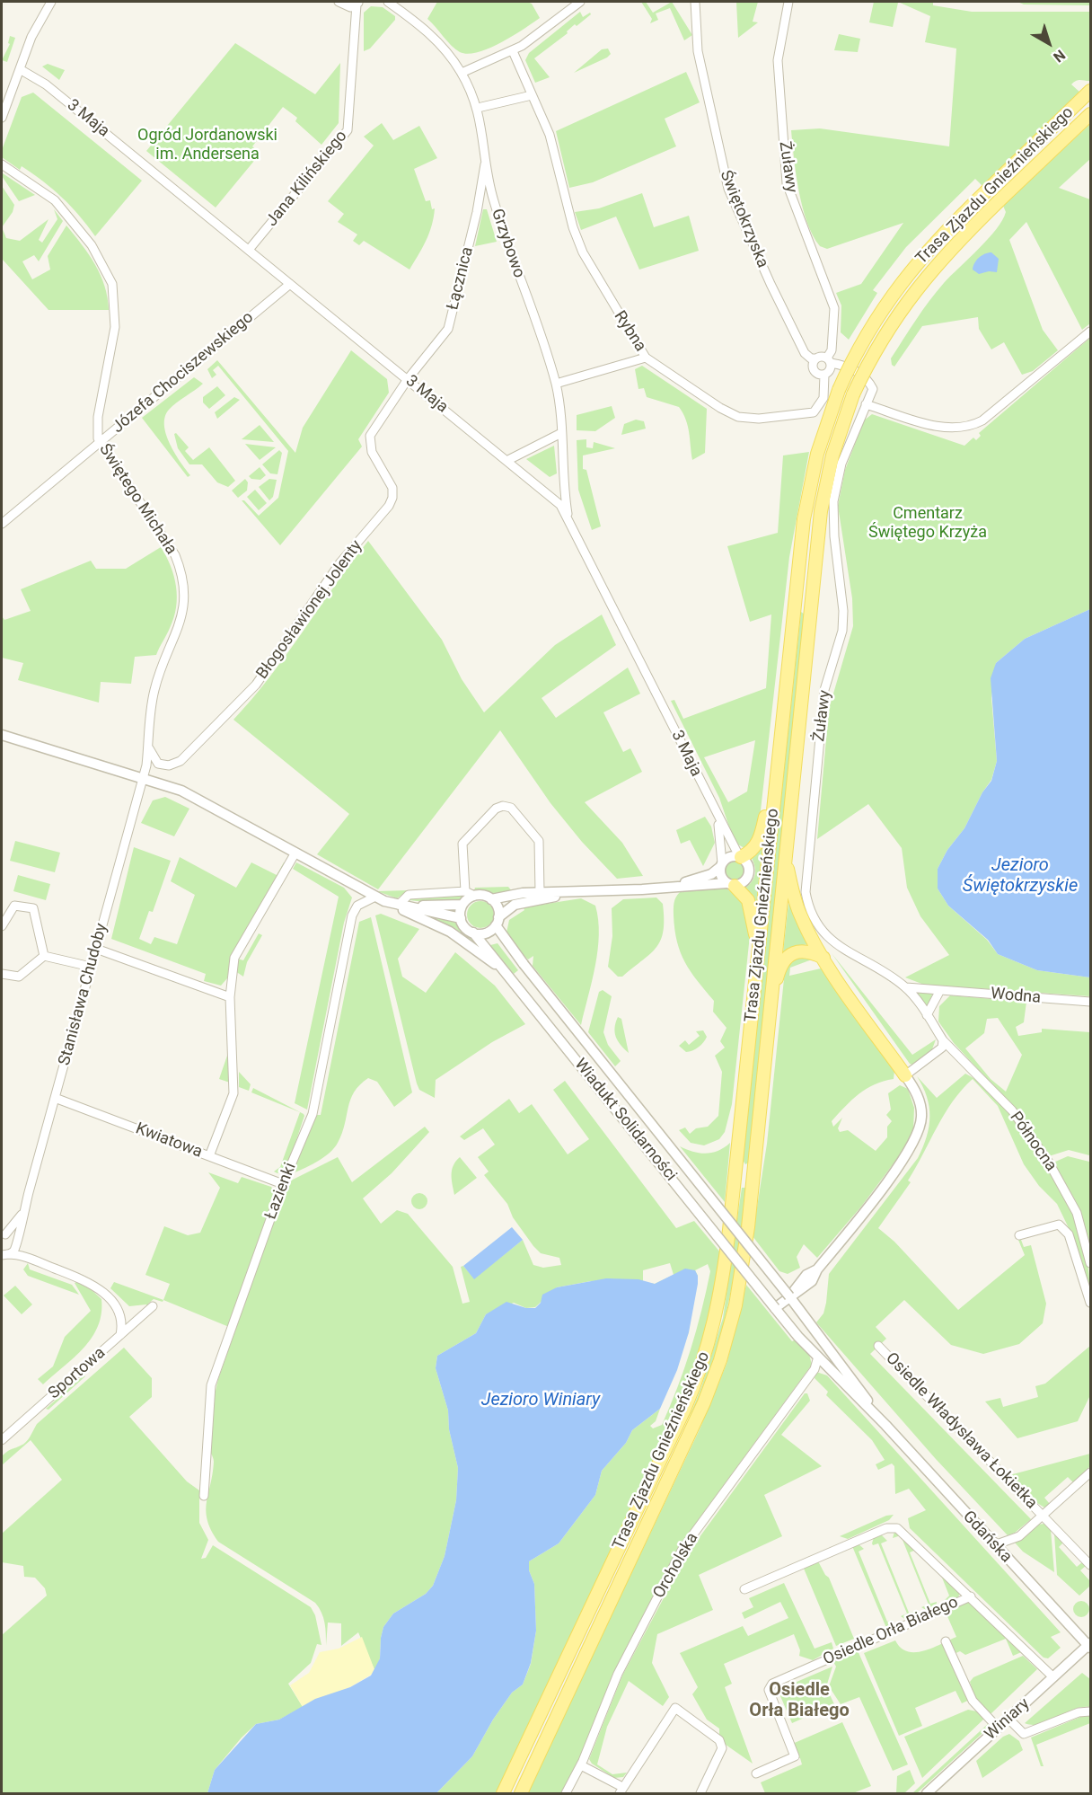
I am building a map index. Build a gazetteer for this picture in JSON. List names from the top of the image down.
{
  "streets": {
    "main road": ["Trasa Zjazdu Gnieźnieńskiego"],
    "street": [
      "3 Maja",
      "Żuławy",
      "Jana Kilińskiego",
      "Świętokrzyska",
      "Grzybowo",
      "Łącznica",
      "Rybna",
      "Józefa Chociszewskiego",
      "Świętego Michała",
      "Błogosławionej Jolenty",
      "Stanisława Chudoby",
      "Wodna",
      "Wiadukt Solidarności",
      "Kwiatowa",
      "Północna",
      "Łazienki",
      "Sportowa",
      "Osiedle Władysława Łokietka",
      "Gdańska",
      "Orcholska",
      "Osiedle Orła Białego",
      "Winiary"
    ]
  },
  "crossings": [
    ["3 Maja", "Jana Kilińskiego"],
    ["3 Maja", "Grzybowo"],
    ["3 Maja", "Łącznica"],
    ["3 Maja", "Józefa Chociszewskiego"],
    ["3 Maja", "Błogosławionej Jolenty"],
    ["Żuławy", "Świętokrzyska"],
    ["Żuławy", "Rybna"],
    ["Żuławy", "Wodna"],
    ["Żuławy", "Północna"],
    ["Świętokrzyska", "Rybna"],
    ["Grzybowo", "Łącznica"],
    ["Łącznica", "Błogosławionej Jolenty"],
    ["Józefa Chociszewskiego", "Świętego Michała"],
    ["Świętego Michała", "Błogosławionej Jolenty"],
    ["Świętego Michała", "Stanisława Chudoby"],
    ["Stanisława Chudoby", "Kwiatowa"],
    ["Wodna", "Północna"],
    ["Wiadukt Solidarności", "Gdańska"],
    ["Kwiatowa", "Łazienki"],
    ["Gdańska", "Orcholska"],
    ["Gdańska", "Winiary"],
    ["Osiedle Orła Białego", "Winiary"]
  ],
  "districts": ["Osiedle Orła Białego"],
  "water": ["Jezioro Świętokrzyskie", "Jezioro Winiary"],
  "parks": ["Ogród Jordanowski im. Andersena", "Cmentarz Świętego Krzyża"],
  "north": "bottom right"
}
